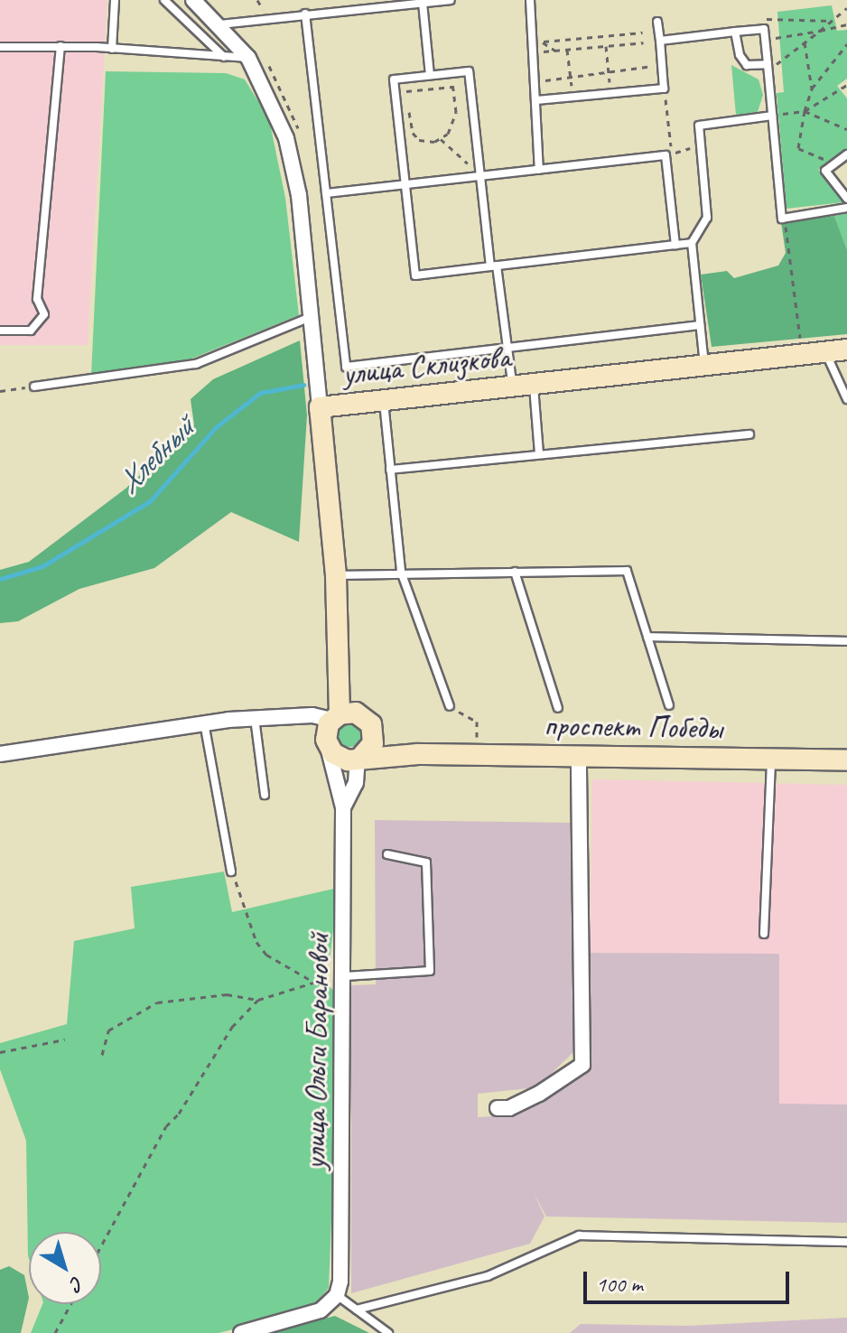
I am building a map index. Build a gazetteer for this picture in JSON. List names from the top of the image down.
{
  "streets": {
    "street": ["улица Склизкова", "проспект Победы", "улица Ольги Барановой"]
  },
  "crossings": [
    ["проспект Победы", "улица Ольги Барановой"]
  ],
  "water": ["Хлебный"],
  "scale_bar": "100 m",
  "north": "bottom right"
}
